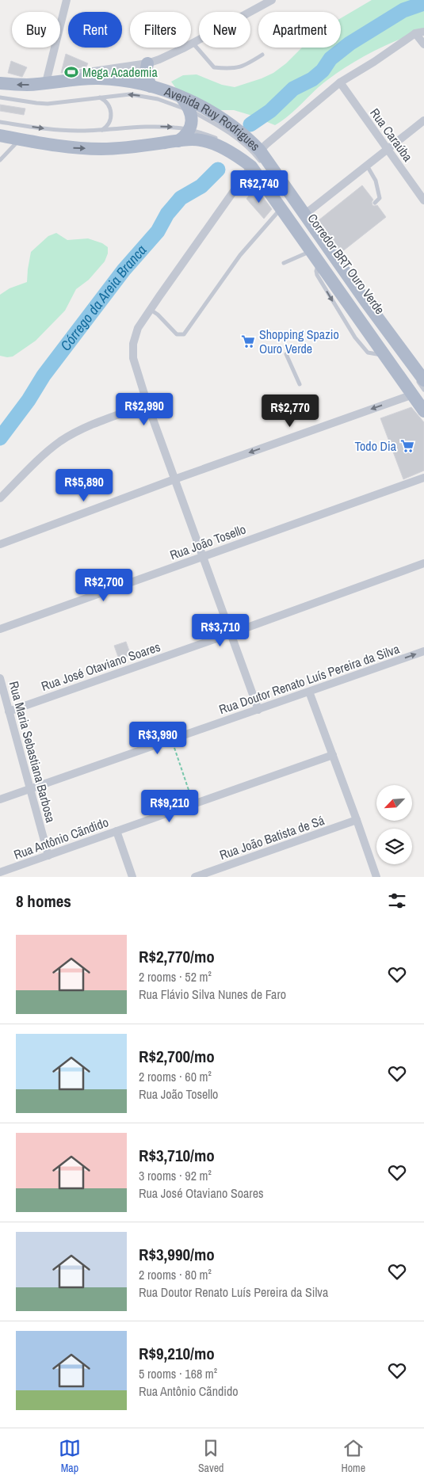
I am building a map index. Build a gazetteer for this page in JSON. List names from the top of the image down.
{
  "streets": {
    "main road": ["Avenida Ruy Rodrigues"],
    "street": [
      "Rua Caraúba",
      "Rua João Tosello",
      "Rua José Otaviano Soares",
      "Rua Doutor Renato Luís Pereira da Silva",
      "Rua Maria Sebastiana Barbosa",
      "Rua João Batista de Sá",
      "Rua Antônio Cãndido"
    ],
    "lane": ["Corredor BRT Ouro Verde"]
  },
  "crossings": [
    ["Avenida Ruy Rodrigues", "Corredor BRT Ouro Verde"],
    ["Rua José Otaviano Soares", "Rua Maria Sebastiana Barbosa"],
    ["Rua Doutor Renato Luís Pereira da Silva", "Rua Maria Sebastiana Barbosa"],
    ["Rua Maria Sebastiana Barbosa", "Rua Antônio Cãndido"]
  ],
  "water": ["Córrego da Areia Branca"],
  "places": {
    "sports": ["Mega Academia"],
    "supermarket": ["Shopping Spazio Ouro Verde", "Todo Dia"]
  },
  "north": "bottom left",
  "page": {
    "chip": [
      "Buy",
      "Rent",
      "Filters",
      "New",
      "Apartment"
    ],
    "price": [
      "R$2,740",
      "R$2,990",
      "R$2,770",
      "R$5,890",
      "R$2,700",
      "R$3,710",
      "R$3,990",
      "R$9,210"
    ],
    "heading": "8 homes",
    "list": [
      {
        "name": "R$2,770/mo",
        "note": "2 rooms · 52 m² · Rua Flávio Silva Nunes de Faro"
      },
      {
        "name": "R$2,700/mo",
        "note": "2 rooms · 60 m² · Rua João Tosello"
      },
      {
        "name": "R$3,710/mo",
        "note": "3 rooms · 92 m² · Rua José Otaviano Soares"
      },
      {
        "name": "R$3,990/mo",
        "note": "2 rooms · 80 m² · Rua Doutor Renato Luís Pereira da Silva"
      },
      {
        "name": "R$9,210/mo",
        "note": "5 rooms · 168 m² · Rua Antônio Cãndido"
      }
    ],
    "tabs": ["Map", "Saved", "Home"]
  }
}
